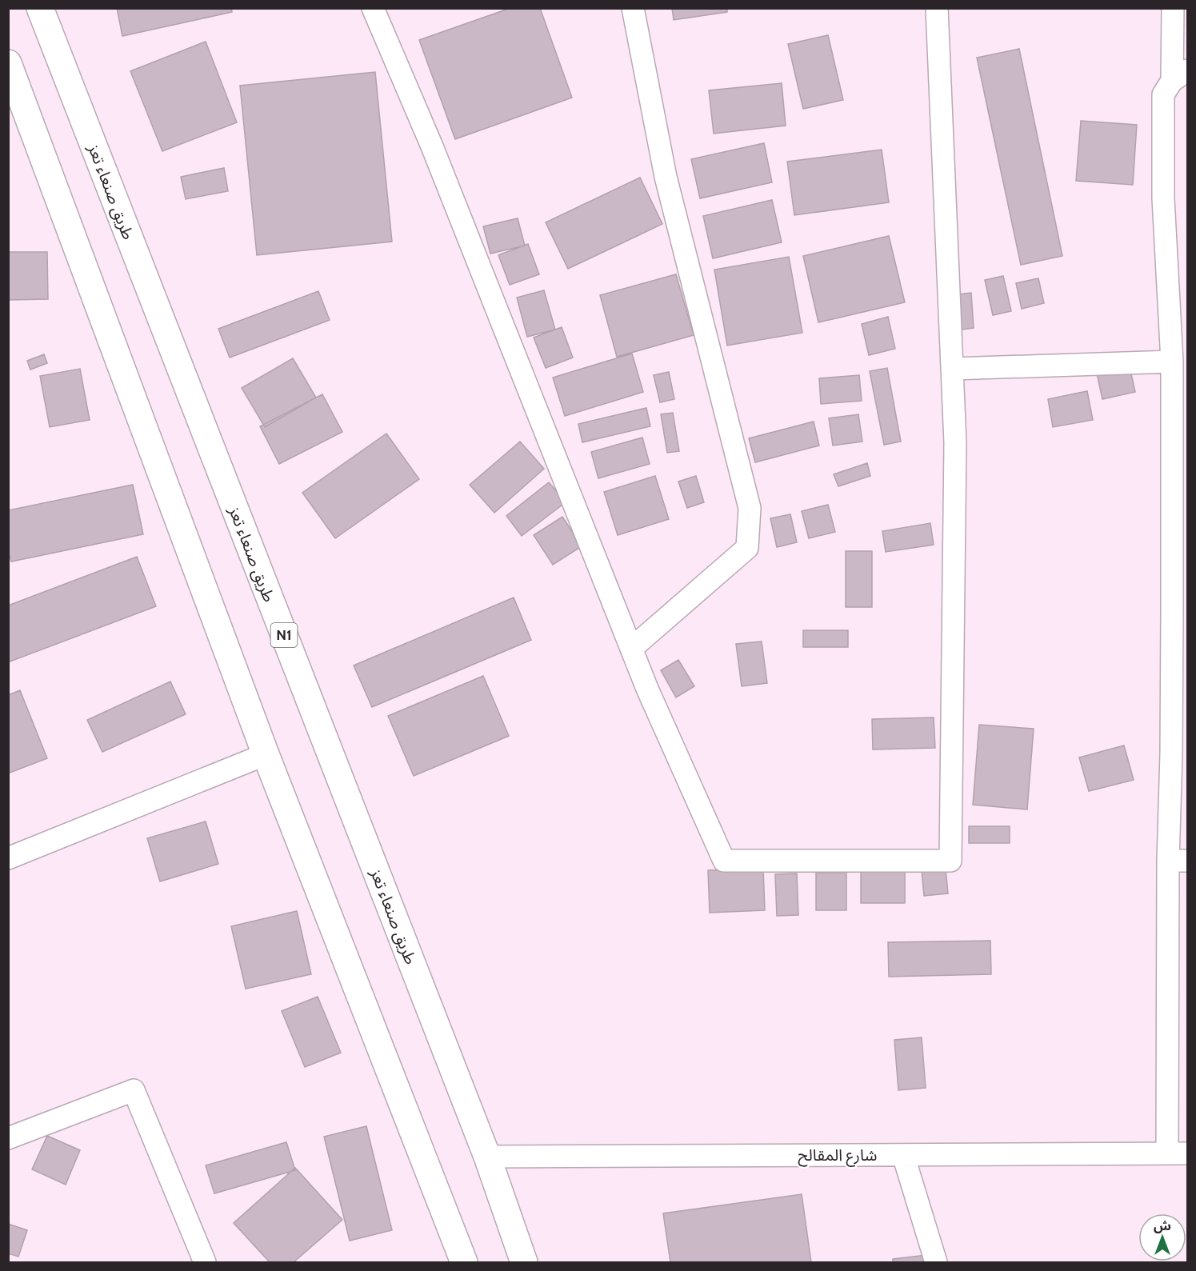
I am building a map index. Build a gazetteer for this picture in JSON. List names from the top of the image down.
{
  "streets": {
    "highway": ["طريق صنعاء تعز", "N1"],
    "street": ["شارع المقالح"]
  },
  "crossings": [
    ["طريق صنعاء تعز", "شارع المقالح"]
  ],
  "north": "top"
}
